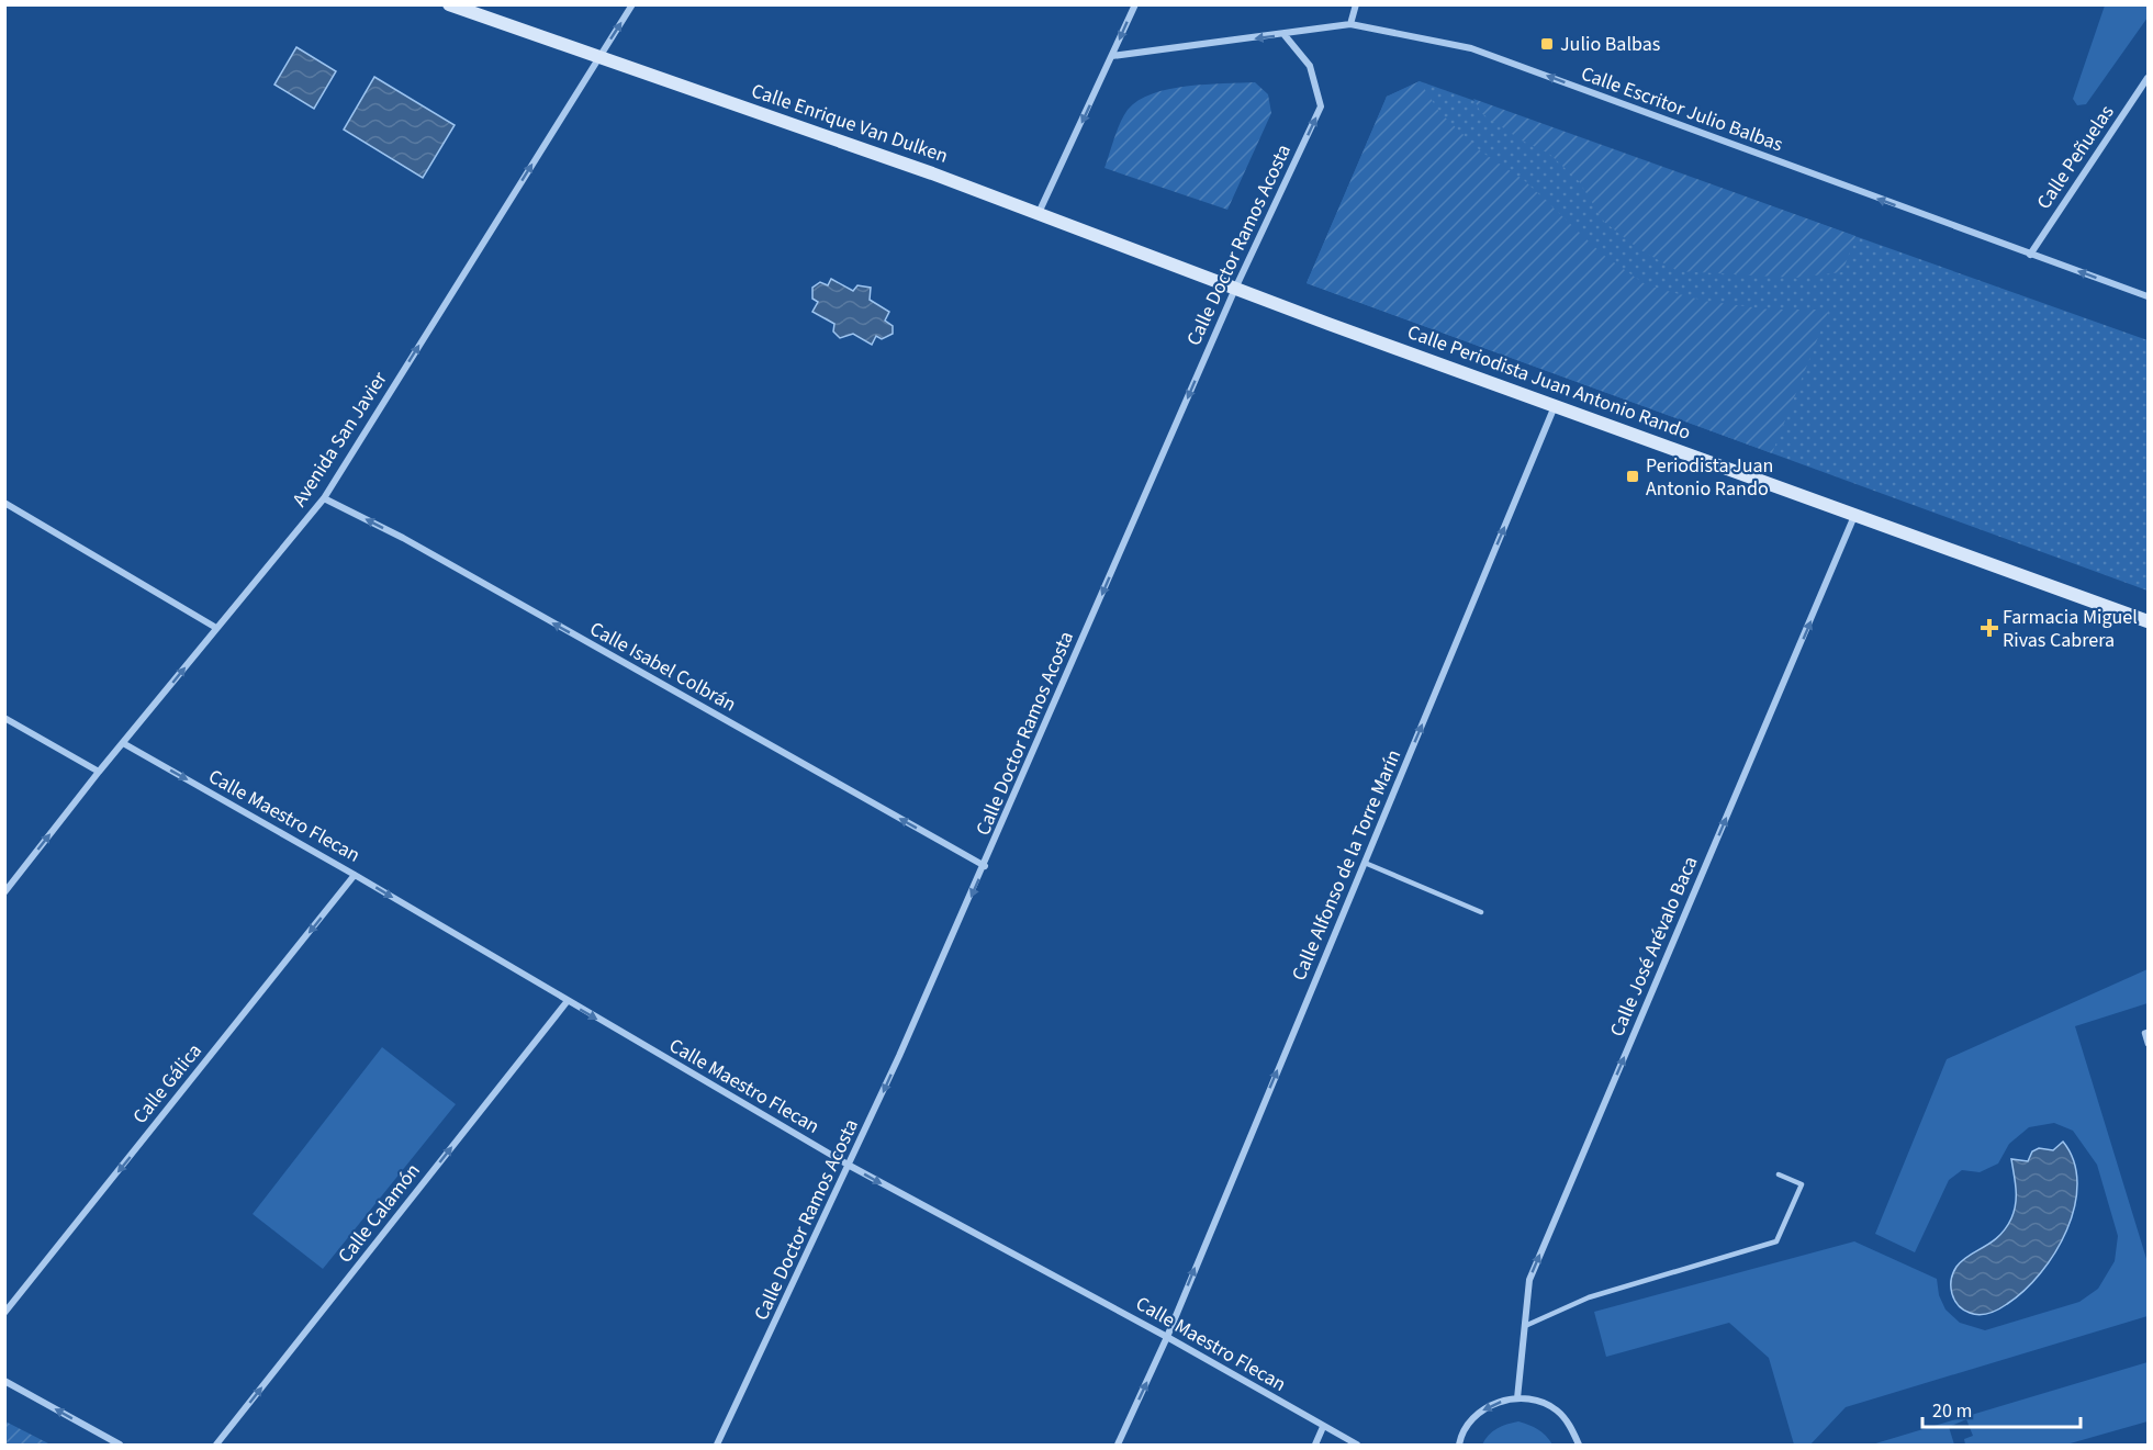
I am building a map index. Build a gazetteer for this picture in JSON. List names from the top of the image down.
{
  "streets": {
    "street": [
      "Calle Escritor Julio Balbas",
      "Calle Enrique Van Dulken",
      "Calle Peñuelas",
      "Calle Doctor Ramos Acosta",
      "Calle Periodista Juan Antonio Rando",
      "Avenida San Javier",
      "Calle Isabel Colbrán",
      "Calle Maestro Flecan",
      "Calle Alfonso de la Torre Marín",
      "Calle José Arévalo Baca",
      "Calle Gálica",
      "Calle Calamón"
    ]
  },
  "crossings": [
    ["Calle Escritor Julio Balbas", "Calle Peñuelas"],
    ["Calle Escritor Julio Balbas", "Calle Doctor Ramos Acosta"],
    ["Calle Enrique Van Dulken", "Calle Doctor Ramos Acosta"],
    ["Calle Enrique Van Dulken", "Calle Periodista Juan Antonio Rando"],
    ["Calle Enrique Van Dulken", "Avenida San Javier"],
    ["Calle Doctor Ramos Acosta", "Calle Periodista Juan Antonio Rando"],
    ["Calle Doctor Ramos Acosta", "Calle Isabel Colbrán"],
    ["Calle Doctor Ramos Acosta", "Calle Maestro Flecan"],
    ["Calle Periodista Juan Antonio Rando", "Calle Alfonso de la Torre Marín"],
    ["Calle Periodista Juan Antonio Rando", "Calle José Arévalo Baca"],
    ["Avenida San Javier", "Calle Isabel Colbrán"],
    ["Avenida San Javier", "Calle Maestro Flecan"],
    ["Calle Maestro Flecan", "Calle Alfonso de la Torre Marín"],
    ["Calle Maestro Flecan", "Calle Gálica"],
    ["Calle Maestro Flecan", "Calle Calamón"]
  ],
  "one_way": [
    "Calle Escritor Julio Balbas",
    "Avenida San Javier",
    "Calle Isabel Colbrán",
    "Calle Maestro Flecan",
    "Calle Alfonso de la Torre Marín",
    "Calle José Arévalo Baca",
    "Calle Gálica",
    "Calle Calamón"
  ],
  "places": {
    "transit": ["Julio Balbas", "Periodista Juan Antonio Rando"],
    "health": ["Farmacia Miguel Rivas Cabrera"]
  },
  "scale_bar": "20 m"
}
